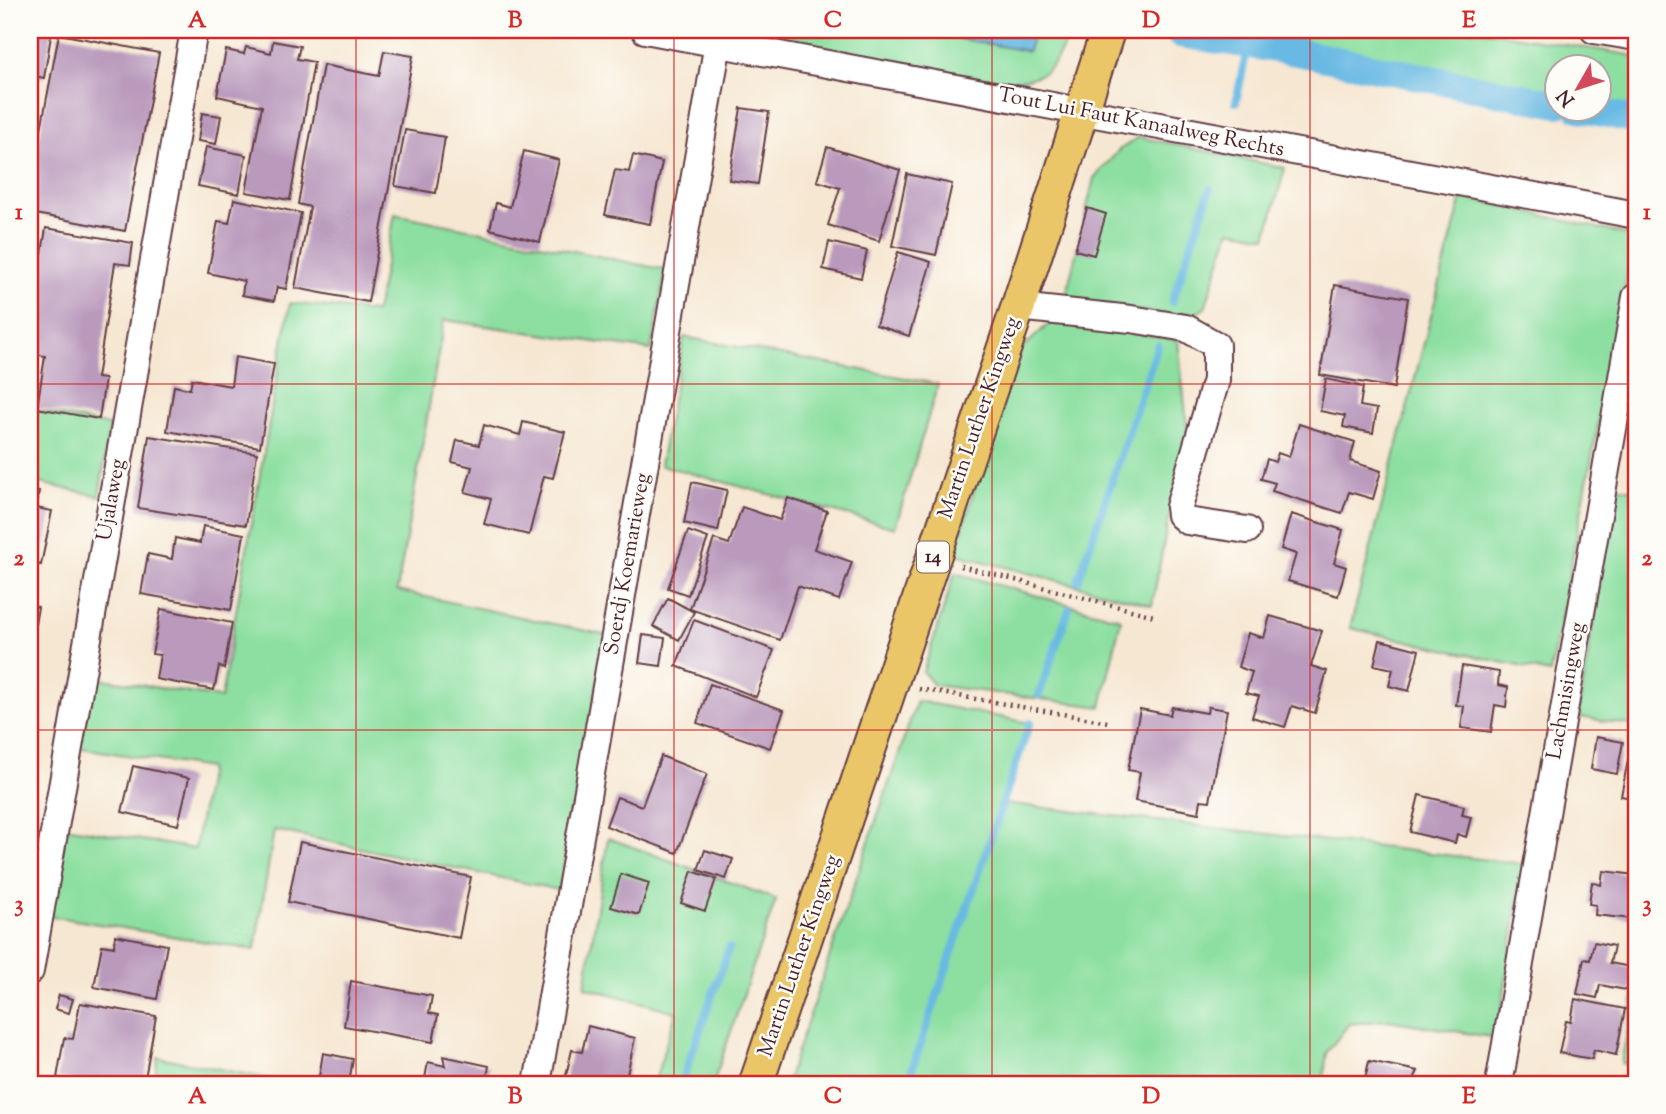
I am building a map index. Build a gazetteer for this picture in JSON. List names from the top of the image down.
{
  "streets": {
    "main road": ["Martin Luther Kingweg", "14"],
    "street": [
      "Tout Lui Faut Kanaalweg Rechts",
      "Ujalaweg",
      "Soerdj Koemarieweg",
      "Lachmisingweg"
    ]
  },
  "crossings": [
    ["Tout Lui Faut Kanaalweg Rechts", "Martin Luther Kingweg"],
    ["Tout Lui Faut Kanaalweg Rechts", "Soerdj Koemarieweg"]
  ],
  "north": "bottom left",
  "grid": {
    "columns": [
      "A",
      "B",
      "C",
      "D",
      "E"
    ],
    "rows": ["1", "2", "3"]
  }
}
